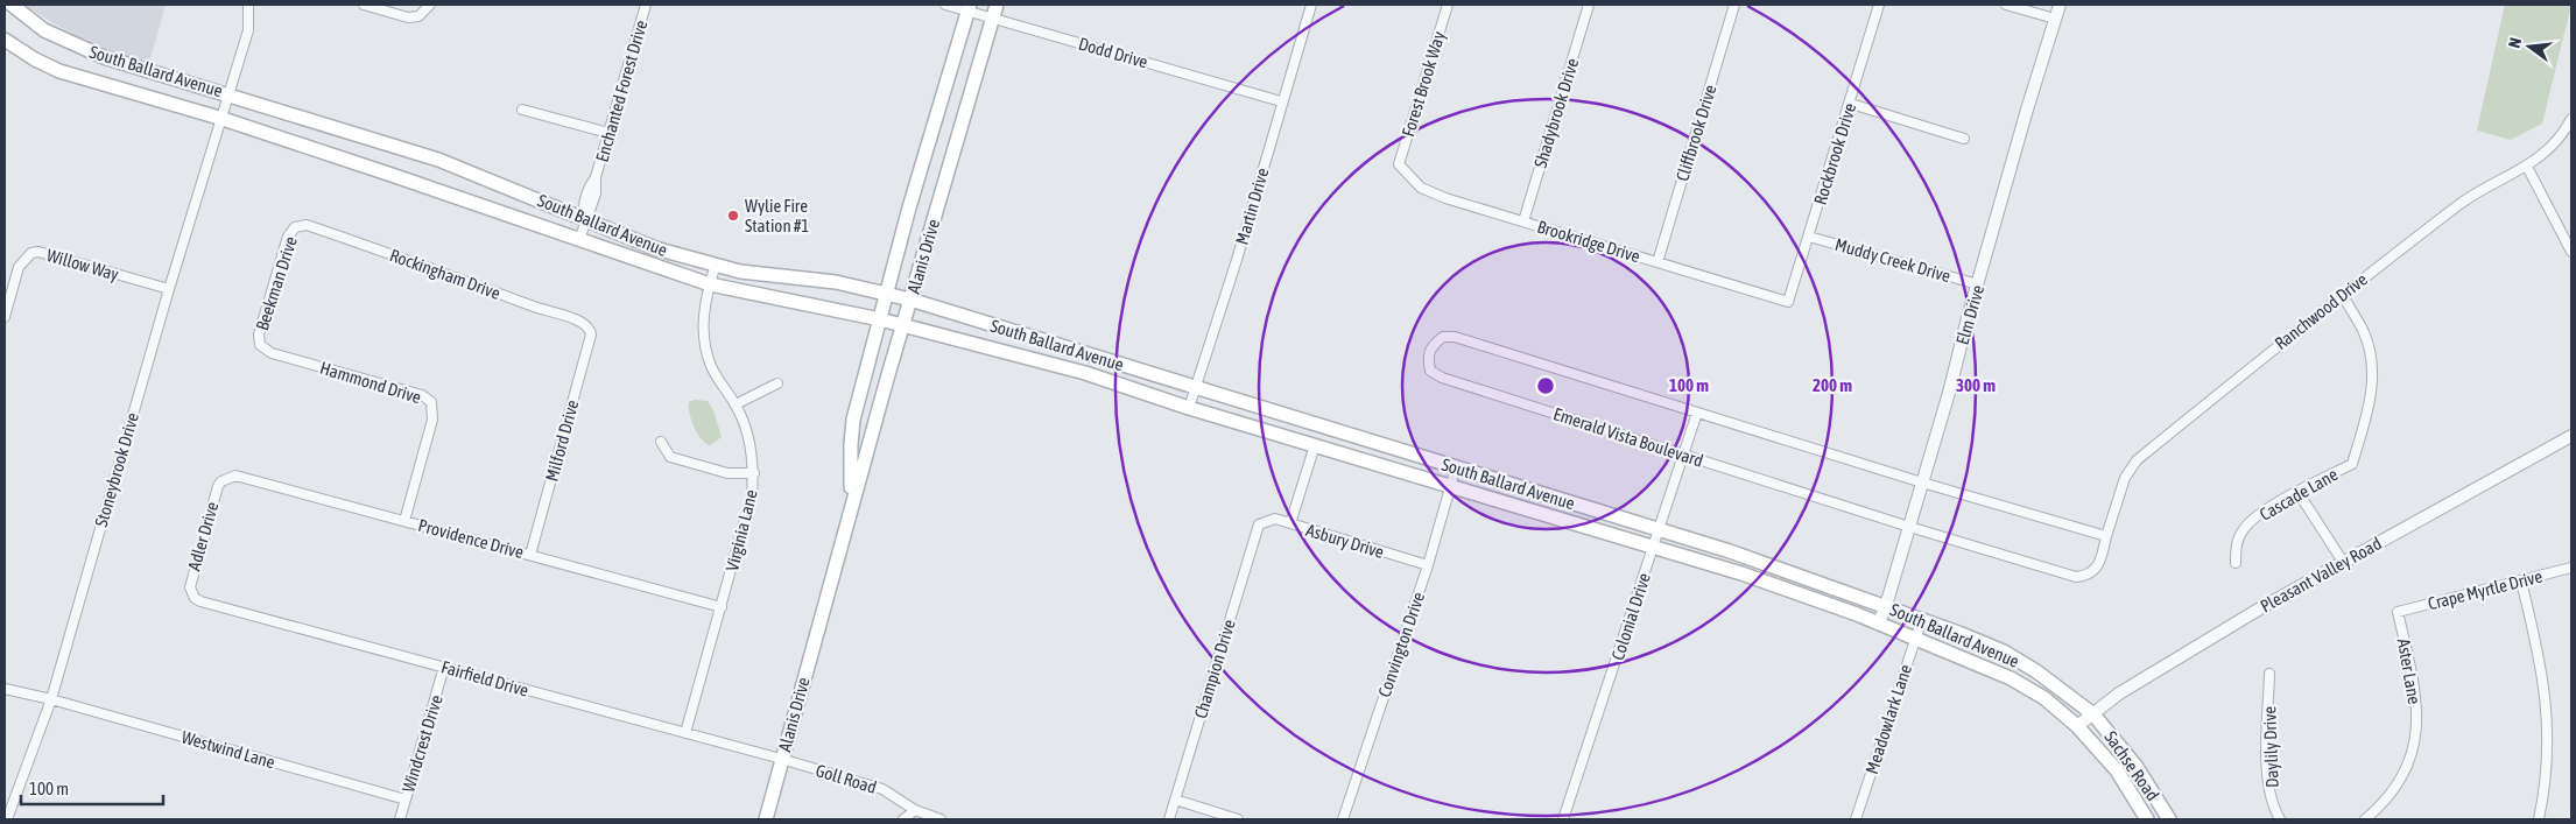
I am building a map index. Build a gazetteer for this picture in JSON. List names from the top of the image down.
{
  "streets": {
    "main road": ["South Ballard Avenue", "Alanis Drive", "Sachse Road"],
    "street": [
      "Dodd Drive",
      "Forest Brook Way",
      "Enchanted Forest Drive",
      "Shadybrook Drive",
      "Cliffbrook Drive",
      "Rockbrook Drive",
      "Martin Drive",
      "Brookridge Drive",
      "Muddy Creek Drive",
      "Willow Way",
      "Rockingham Drive",
      "Beekman Drive",
      "Ranchwood Drive",
      "Elm Drive",
      "Hammond Drive",
      "Emerald Vista Boulevard",
      "Milford Drive",
      "Stoneybrook Drive",
      "Cascade Lane",
      "Virginia Lane",
      "Adler Drive",
      "Providence Drive",
      "Asbury Drive",
      "Pleasant Valley Road",
      "Crape Myrtle Drive",
      "Colonial Drive",
      "Convington Drive",
      "Champion Drive",
      "Aster Lane",
      "Fairfield Drive",
      "Meadowlark Lane",
      "Windcrest Drive",
      "Daylily Drive",
      "Westwind Lane",
      "Goll Road"
    ]
  },
  "crossings": [
    ["Dodd Drive", "Martin Drive"],
    ["Dodd Drive", "Alanis Drive"],
    ["South Ballard Avenue", "Enchanted Forest Drive"],
    ["South Ballard Avenue", "Martin Drive"],
    ["South Ballard Avenue", "Alanis Drive"],
    ["South Ballard Avenue", "Elm Drive"],
    ["South Ballard Avenue", "Stoneybrook Drive"],
    ["South Ballard Avenue", "Virginia Lane"],
    ["South Ballard Avenue", "Pleasant Valley Road"],
    ["South Ballard Avenue", "Colonial Drive"],
    ["South Ballard Avenue", "Convington Drive"],
    ["South Ballard Avenue", "Meadowlark Lane"],
    ["South Ballard Avenue", "Sachse Road"],
    ["Forest Brook Way", "Brookridge Drive"],
    ["Shadybrook Drive", "Brookridge Drive"],
    ["Cliffbrook Drive", "Brookridge Drive"],
    ["Rockbrook Drive", "Brookridge Drive"],
    ["Rockbrook Drive", "Muddy Creek Drive"],
    ["Alanis Drive", "Fairfield Drive"],
    ["Alanis Drive", "Goll Road"],
    ["Muddy Creek Drive", "Elm Drive"],
    ["Willow Way", "Stoneybrook Drive"],
    ["Rockingham Drive", "Beekman Drive"],
    ["Rockingham Drive", "Milford Drive"],
    ["Beekman Drive", "Hammond Drive"],
    ["Ranchwood Drive", "Emerald Vista Boulevard"],
    ["Ranchwood Drive", "Cascade Lane"],
    ["Elm Drive", "Emerald Vista Boulevard"],
    ["Hammond Drive", "Providence Drive"],
    ["Emerald Vista Boulevard", "Colonial Drive"],
    ["Milford Drive", "Providence Drive"],
    ["Stoneybrook Drive", "Westwind Lane"],
    ["Virginia Lane", "Providence Drive"],
    ["Virginia Lane", "Fairfield Drive"],
    ["Adler Drive", "Providence Drive"],
    ["Adler Drive", "Fairfield Drive"],
    ["Asbury Drive", "Convington Drive"],
    ["Asbury Drive", "Champion Drive"],
    ["Pleasant Valley Road", "Sachse Road"],
    ["Crape Myrtle Drive", "Aster Lane"],
    ["Fairfield Drive", "Windcrest Drive"],
    ["Fairfield Drive", "Goll Road"],
    ["Windcrest Drive", "Westwind Lane"]
  ],
  "places": ["Wylie Fire Station #1"],
  "scale_bar": "100 m",
  "north": "left",
  "rings": ["100 m", "200 m", "300 m"]
}
